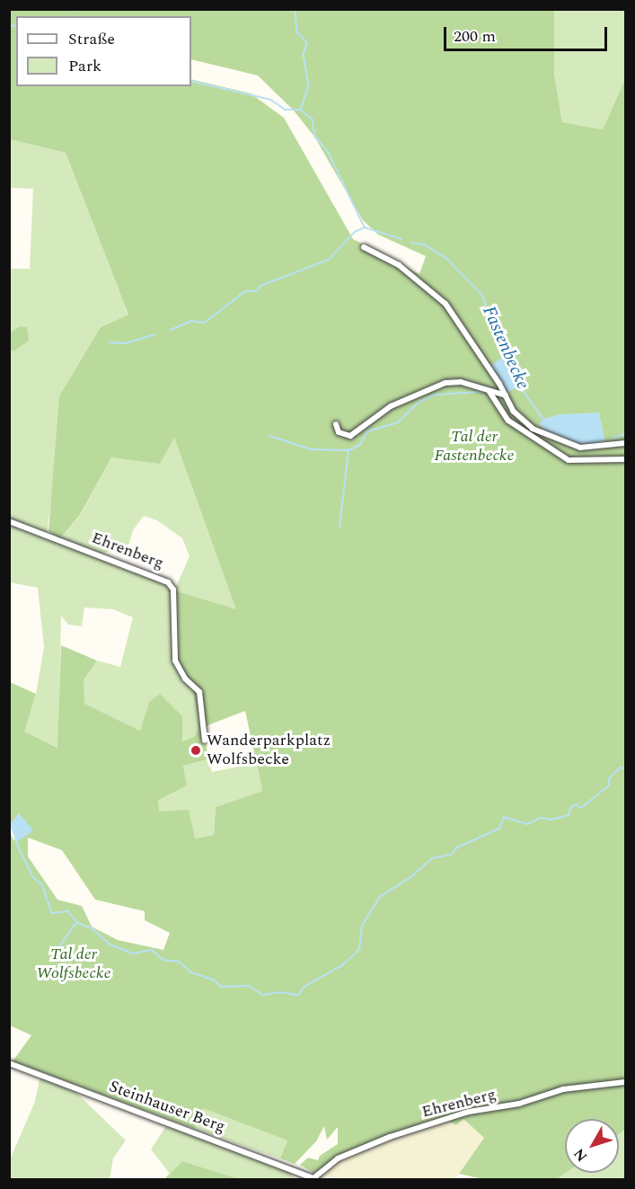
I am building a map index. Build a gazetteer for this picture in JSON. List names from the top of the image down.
{
  "streets": {
    "street": ["Ehrenberg", "Steinhauser Berg"]
  },
  "crossings": [
    ["Ehrenberg", "Steinhauser Berg"]
  ],
  "water": ["Fastenbecke"],
  "parks": ["Tal der Fastenbecke", "Tal der Wolfsbecke"],
  "places": ["Wanderparkplatz Wolfsbecke"],
  "legend": ["Straße", "Park"],
  "scale_bar": "200 m",
  "north": "bottom left"
}
